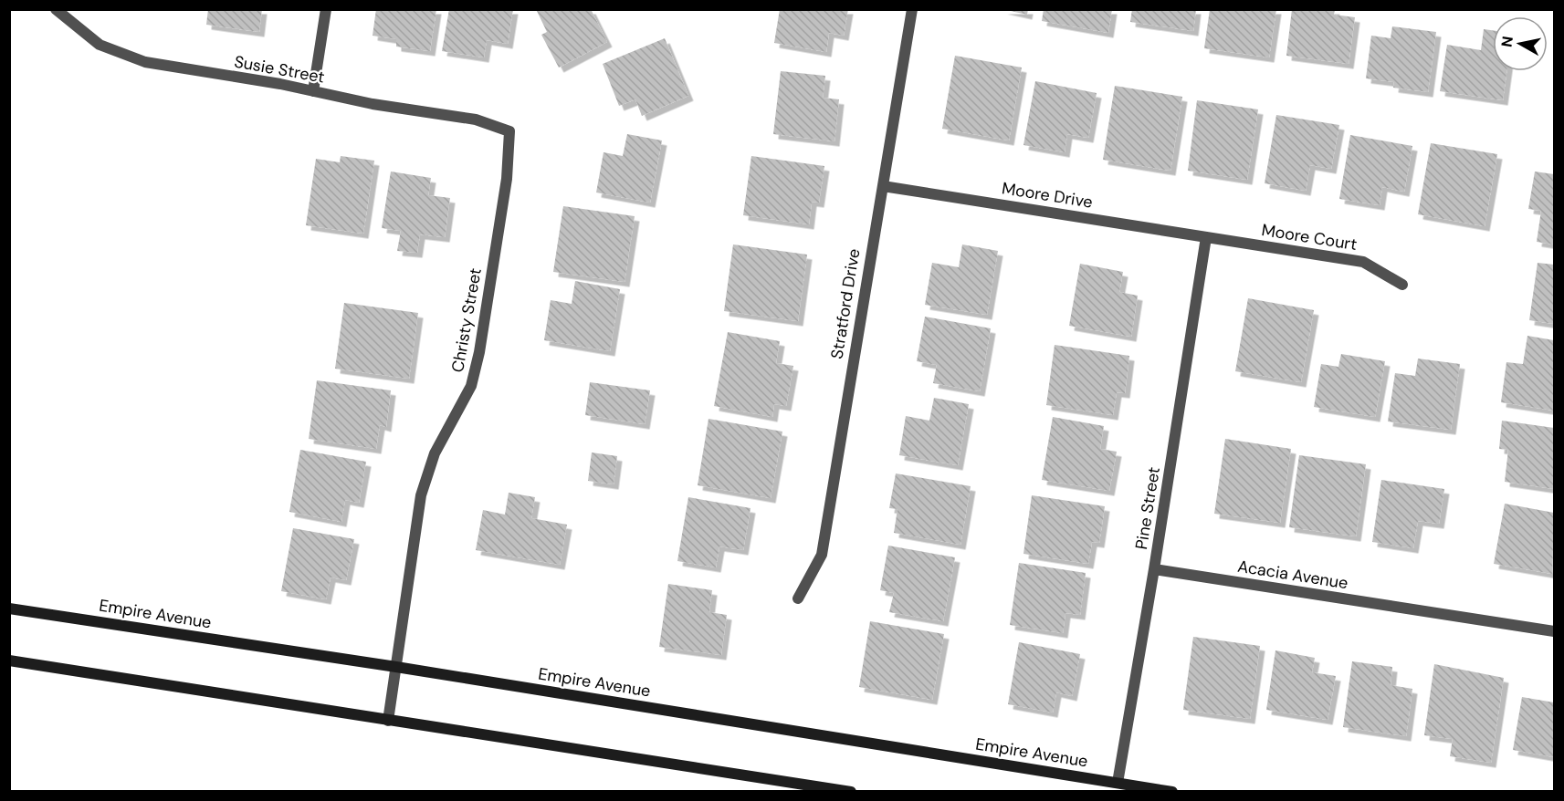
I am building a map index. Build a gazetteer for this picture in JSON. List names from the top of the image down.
{
  "streets": {
    "main road": ["Empire Avenue"],
    "street": [
      "Susie Street",
      "Moore Drive",
      "Moore Court",
      "Stratford Drive",
      "Christy Street",
      "Pine Street",
      "Acacia Avenue"
    ]
  },
  "crossings": [
    ["Susie Street", "Christy Street"],
    ["Moore Drive", "Moore Court"],
    ["Moore Drive", "Stratford Drive"],
    ["Moore Drive", "Pine Street"],
    ["Moore Court", "Pine Street"],
    ["Christy Street", "Empire Avenue"],
    ["Pine Street", "Acacia Avenue"],
    ["Pine Street", "Empire Avenue"]
  ],
  "north": "left"
}
